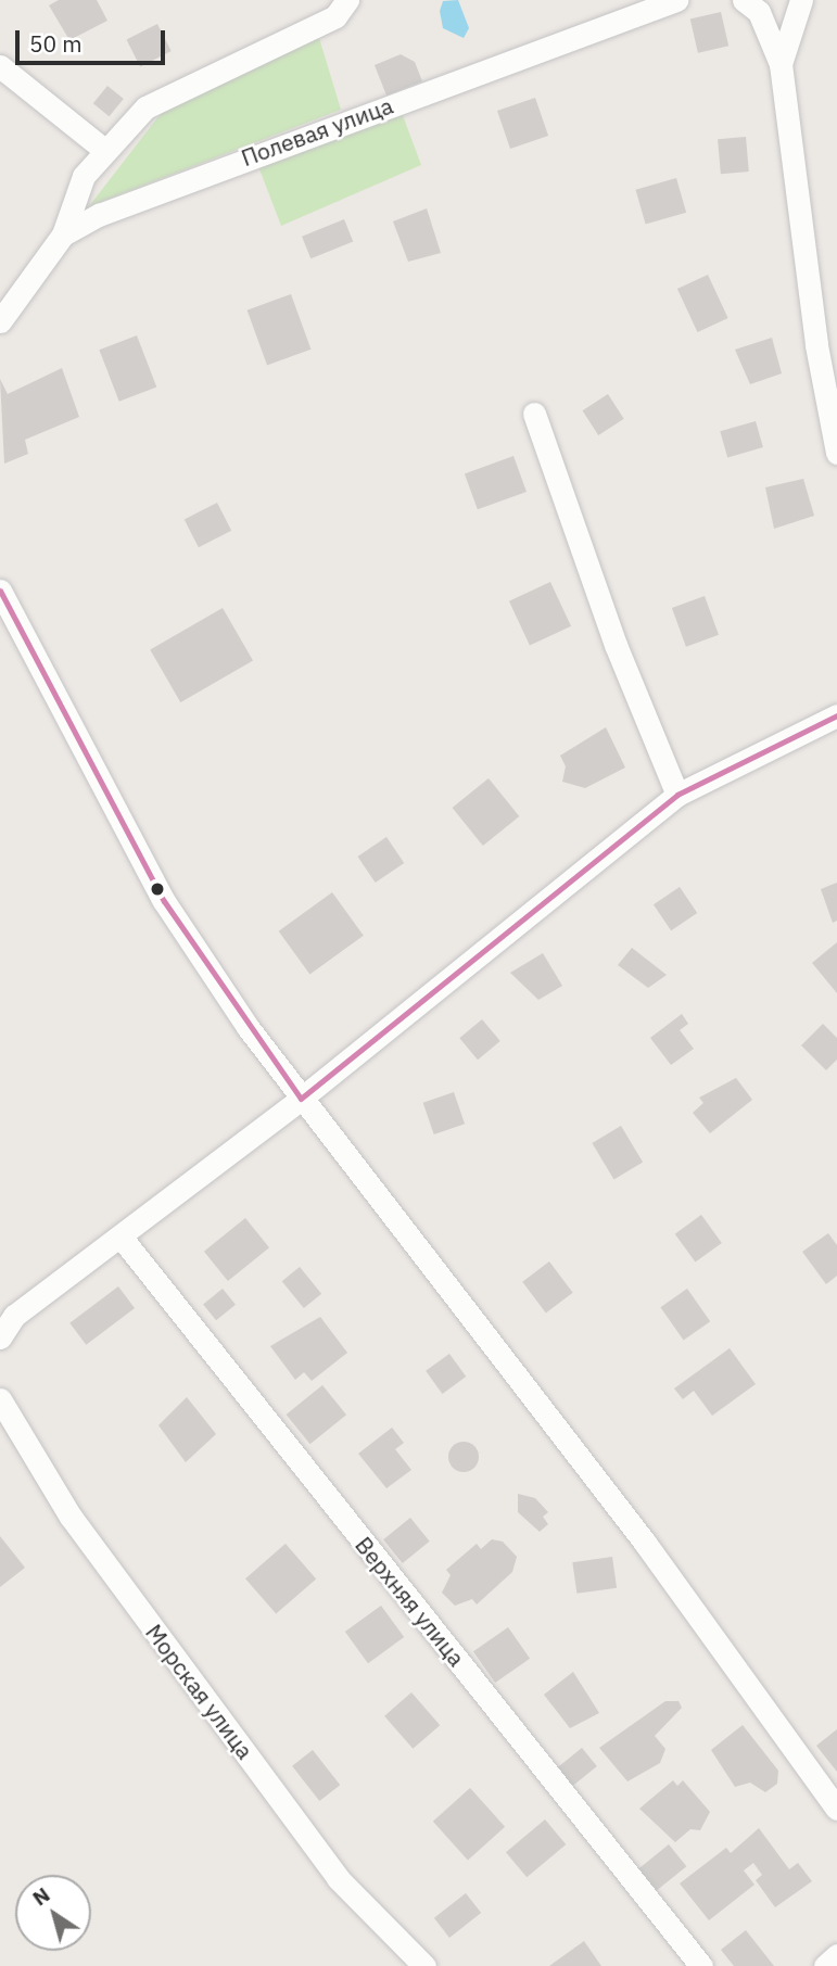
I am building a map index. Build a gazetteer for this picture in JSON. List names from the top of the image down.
{
  "streets": {
    "street": ["Полевая улица", "Верхняя улица", "Морская улица"]
  },
  "scale_bar": "50 m",
  "north": "top left"
}
